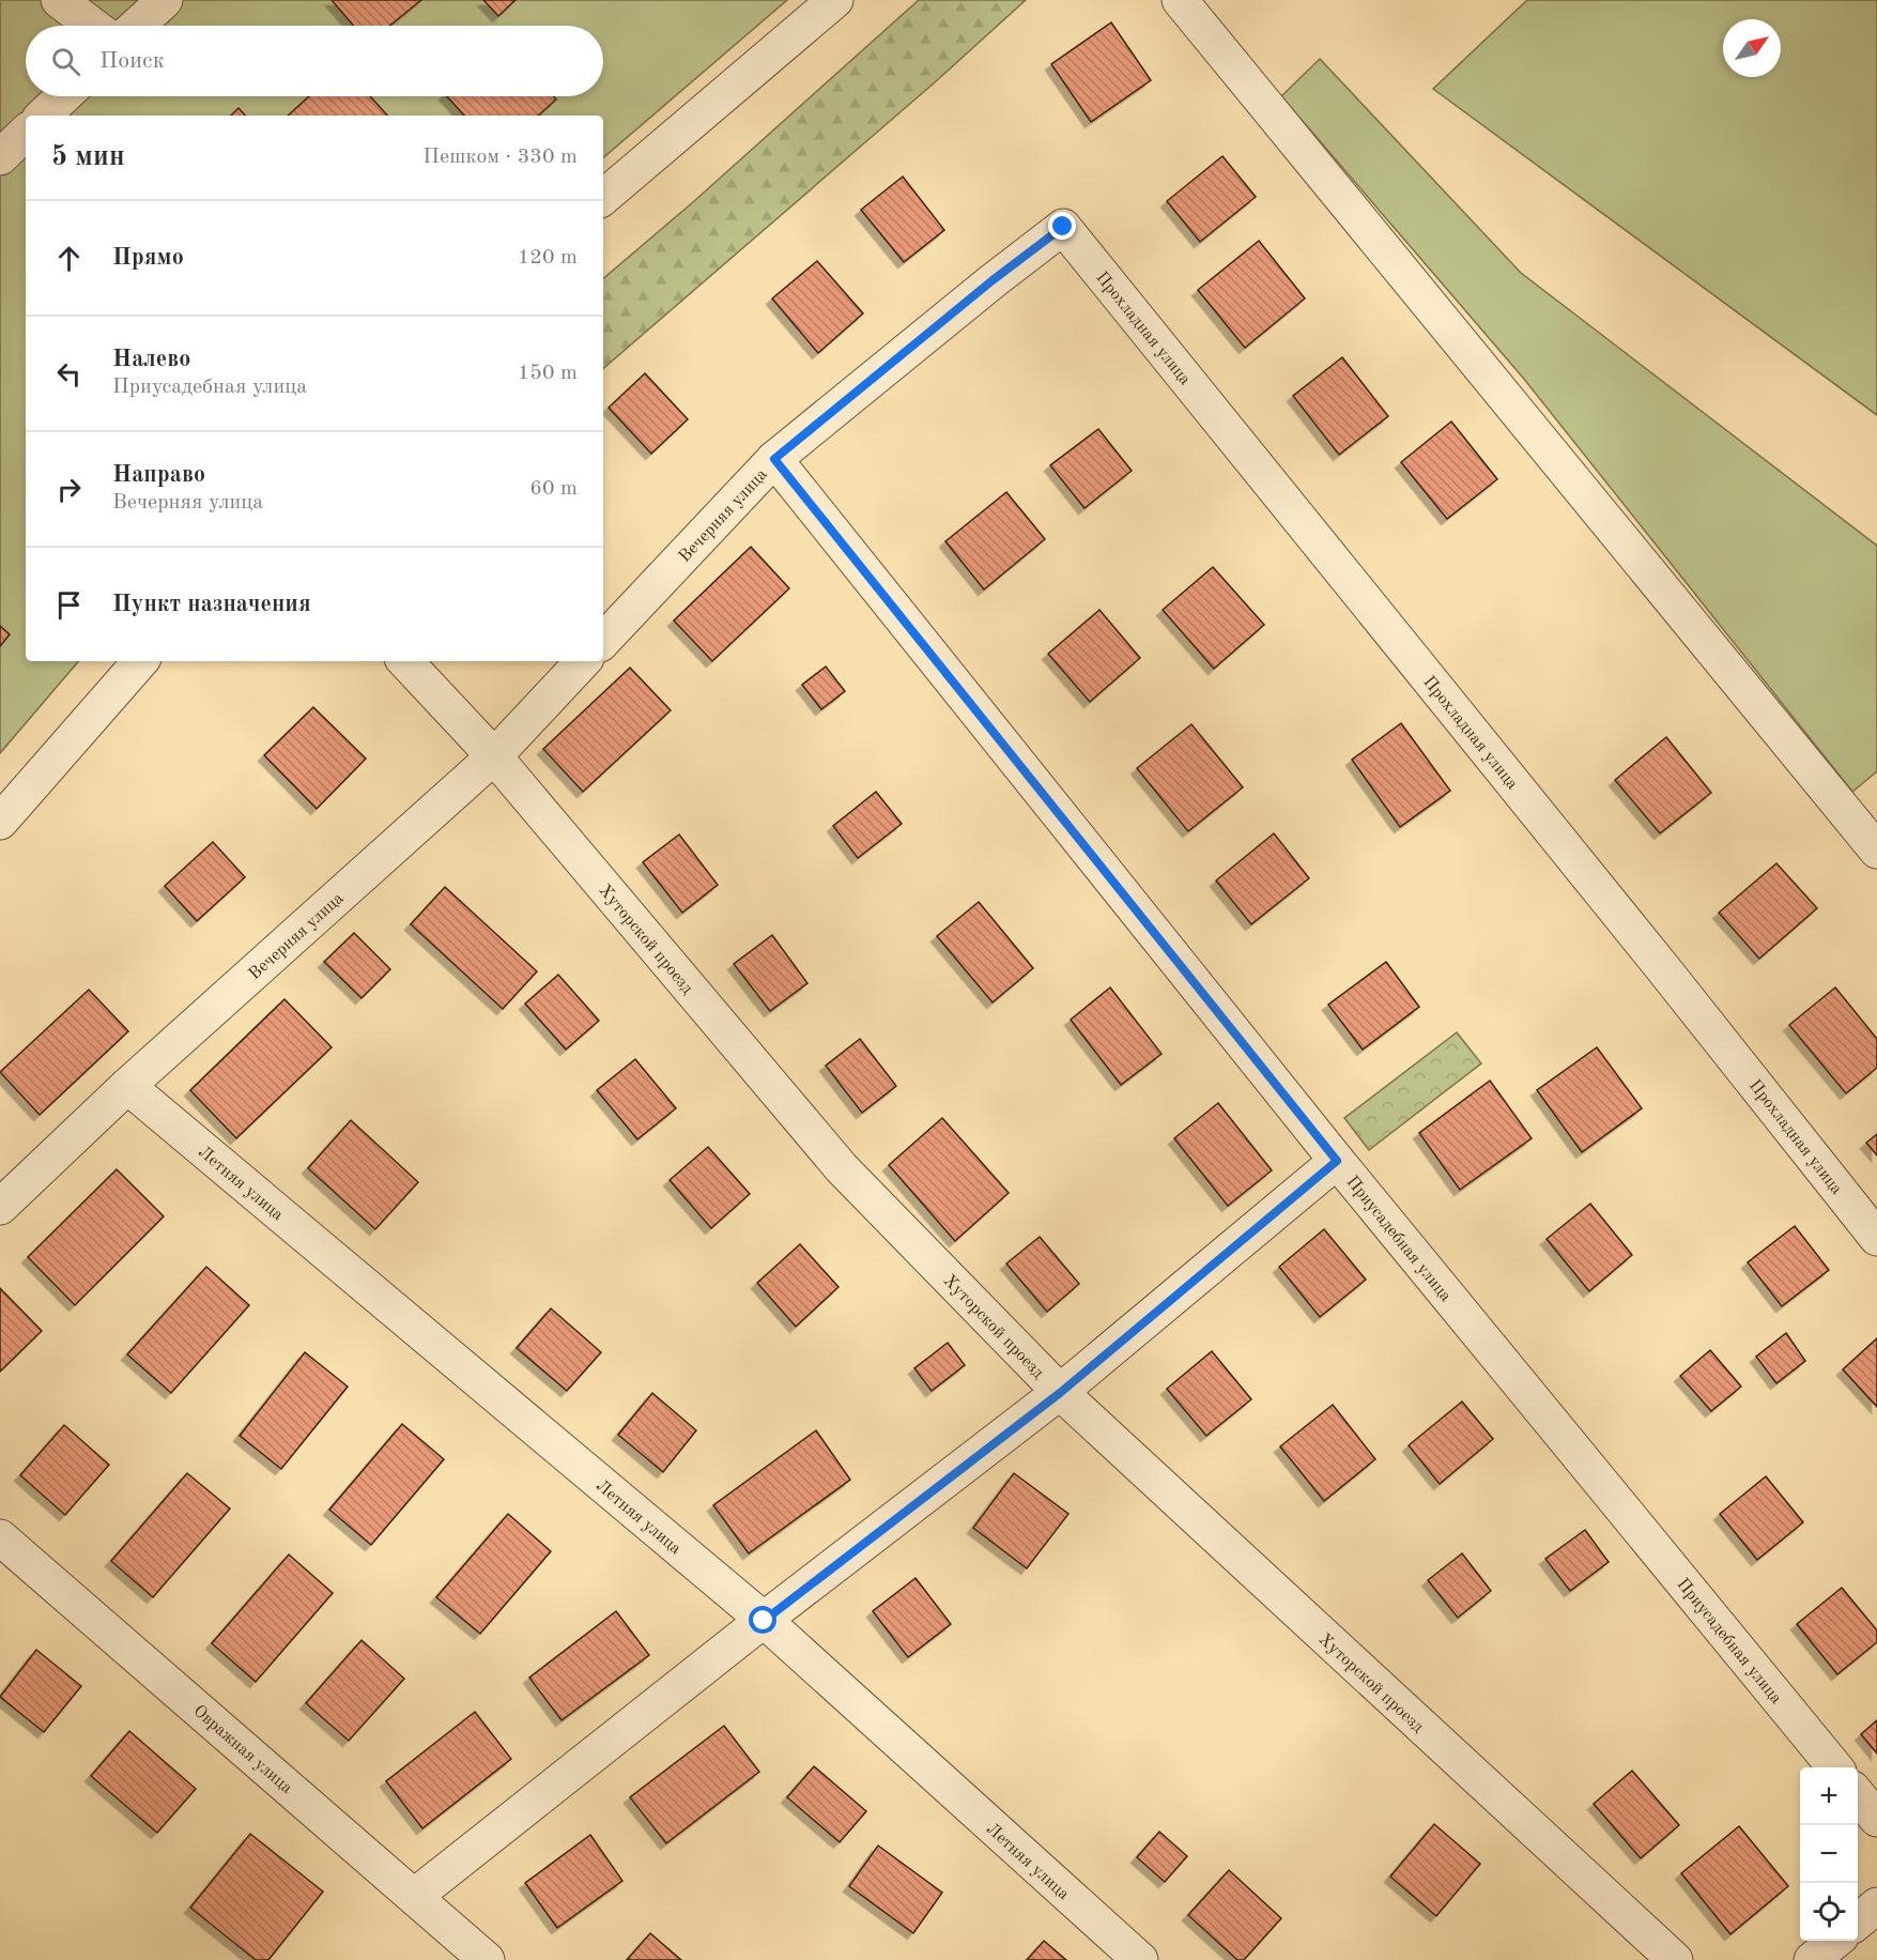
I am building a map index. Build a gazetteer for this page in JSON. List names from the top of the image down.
{
  "streets": {
    "street": [
      "Прохладная улица",
      "Вечерняя улица",
      "Хуторской проезд",
      "Летняя улица",
      "Приусадебная улица",
      "Овражная улица"
    ]
  },
  "crossings": [
    ["Прохладная улица", "Вечерняя улица"],
    ["Вечерняя улица", "Хуторской проезд"],
    ["Вечерняя улица", "Летняя улица"],
    ["Вечерняя улица", "Приусадебная улица"]
  ],
  "north": "top right",
  "page": {
    "search": "Поиск",
    "heading": ["5 мин", "Пешком · 330 m"],
    "list": [
      ["Прямо", "120 m"],
      ["Налево", "Приусадебная улица", "150 m"],
      ["Направо", "Вечерняя улица", "60 m"],
      "Пункт назначения"
    ],
    "map_buttons": ["+", "−"]
  }
}
